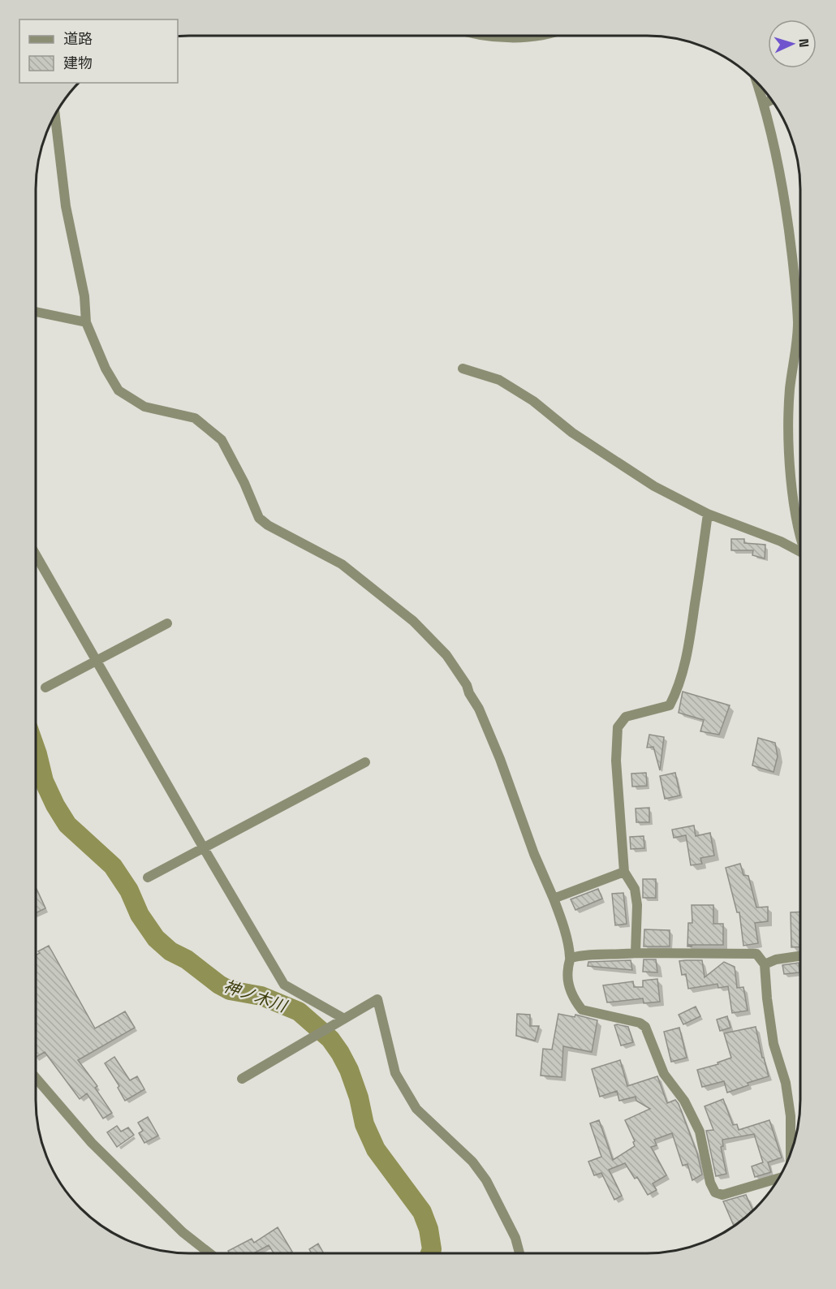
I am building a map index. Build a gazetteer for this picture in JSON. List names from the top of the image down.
{
  "water": ["神ノ木川"],
  "legend": ["道路", "建物"],
  "north": "right"
}
